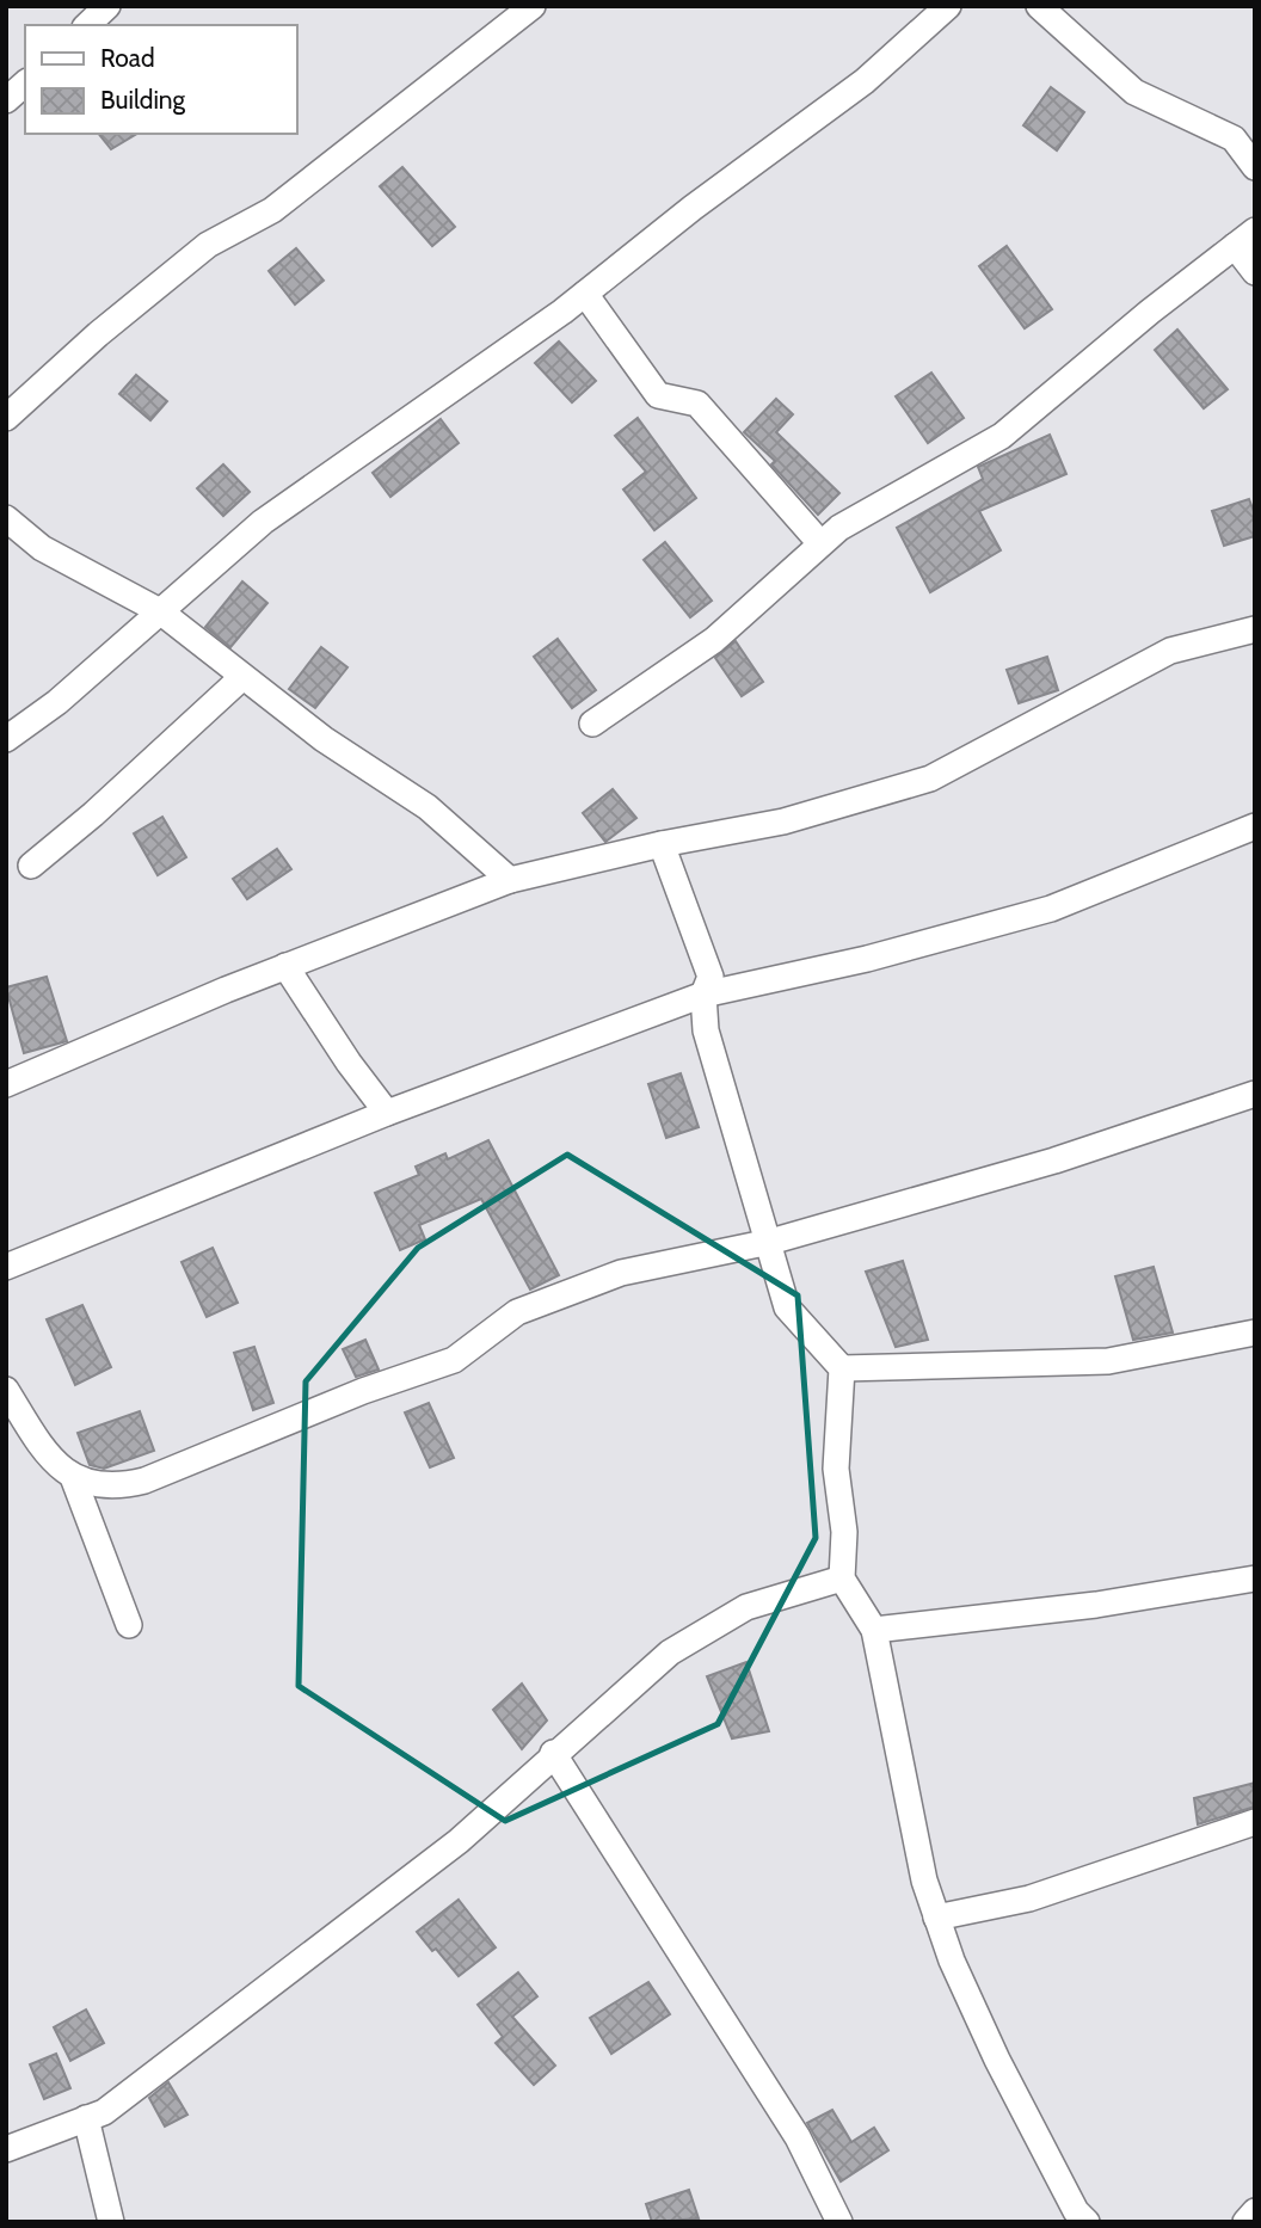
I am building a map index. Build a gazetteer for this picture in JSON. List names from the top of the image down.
{
  "legend": ["Road", "Building"]
}
